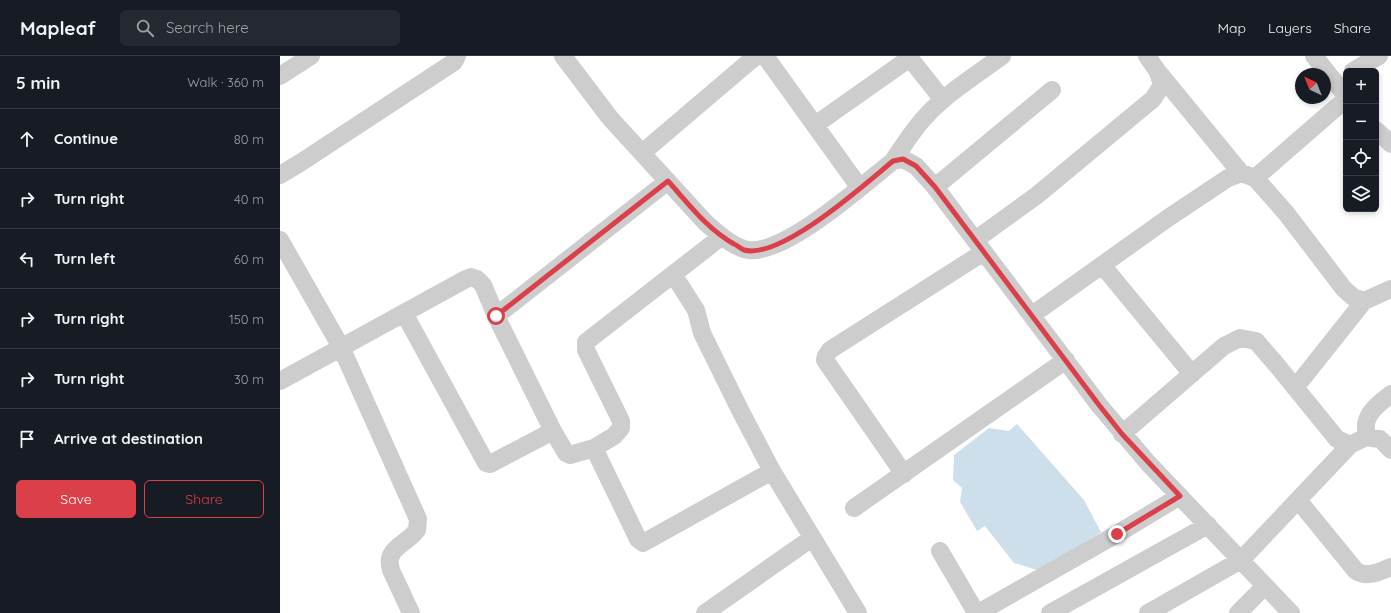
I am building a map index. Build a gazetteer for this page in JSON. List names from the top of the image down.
{
  "north": "top left",
  "page": {
    "header": "Mapleaf",
    "search": "Search here",
    "nav": ["Map", "Layers", "Share"],
    "heading": ["5 min", "Walk · 360 m"],
    "map_buttons": ["+", "−"],
    "list": [
      ["Continue", "80 m"],
      ["Turn right", "40 m"],
      ["Turn left", "60 m"],
      ["Turn right", "150 m"],
      ["Turn right", "30 m"],
      "Arrive at destination"
    ],
    "buttons": ["Save", "Share"]
  }
}
